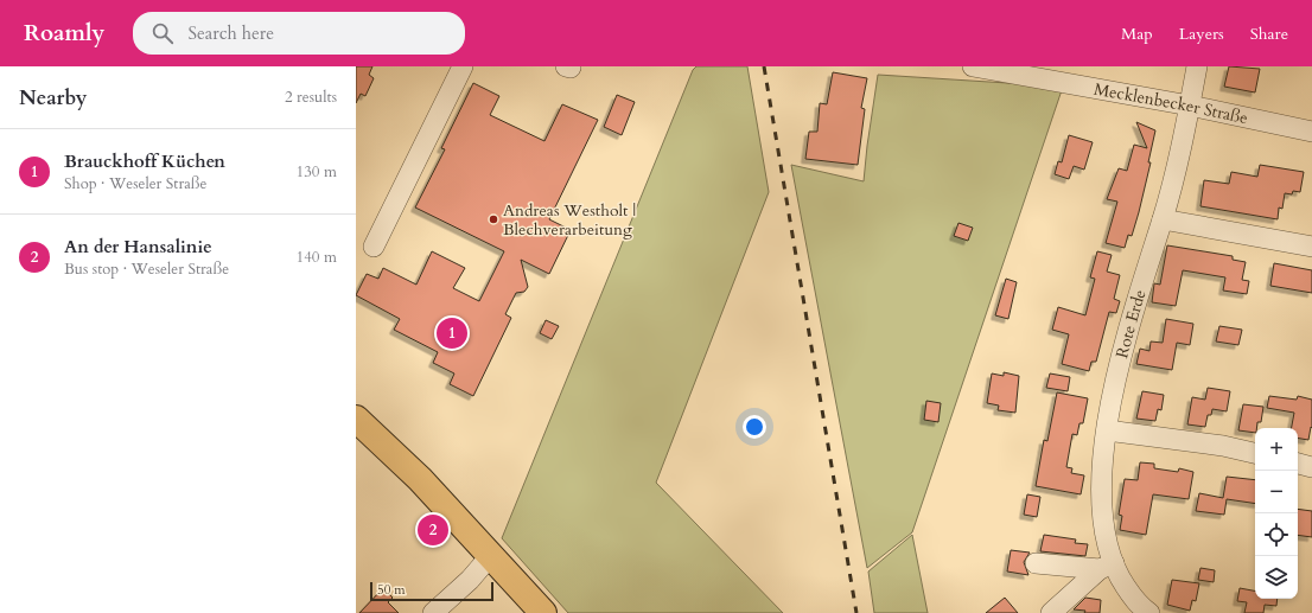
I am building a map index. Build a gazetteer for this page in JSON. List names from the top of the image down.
{
  "streets": {
    "street": ["Mecklenbecker Straße", "Rote Erde"]
  },
  "crossings": [
    ["Mecklenbecker Straße", "Rote Erde"]
  ],
  "places": ["Andreas Westholt | Blechverarbeitung"],
  "scale_bar": "50 m",
  "page": {
    "header": "Roamly",
    "search": "Search here",
    "nav": ["Map", "Layers", "Share"],
    "heading": ["Nearby", "2 results"],
    "list": [
      {
        "mark": "1",
        "name": "Brauckhoff Küchen",
        "note": "Shop · Weseler Straße",
        "value": "130 m"
      },
      {
        "mark": "2",
        "name": "An der Hansalinie",
        "note": "Bus stop · Weseler Straße",
        "value": "140 m"
      }
    ],
    "pins": ["1", "2"],
    "map_buttons": ["+", "−"],
    "scale": "50 m"
  }
}
